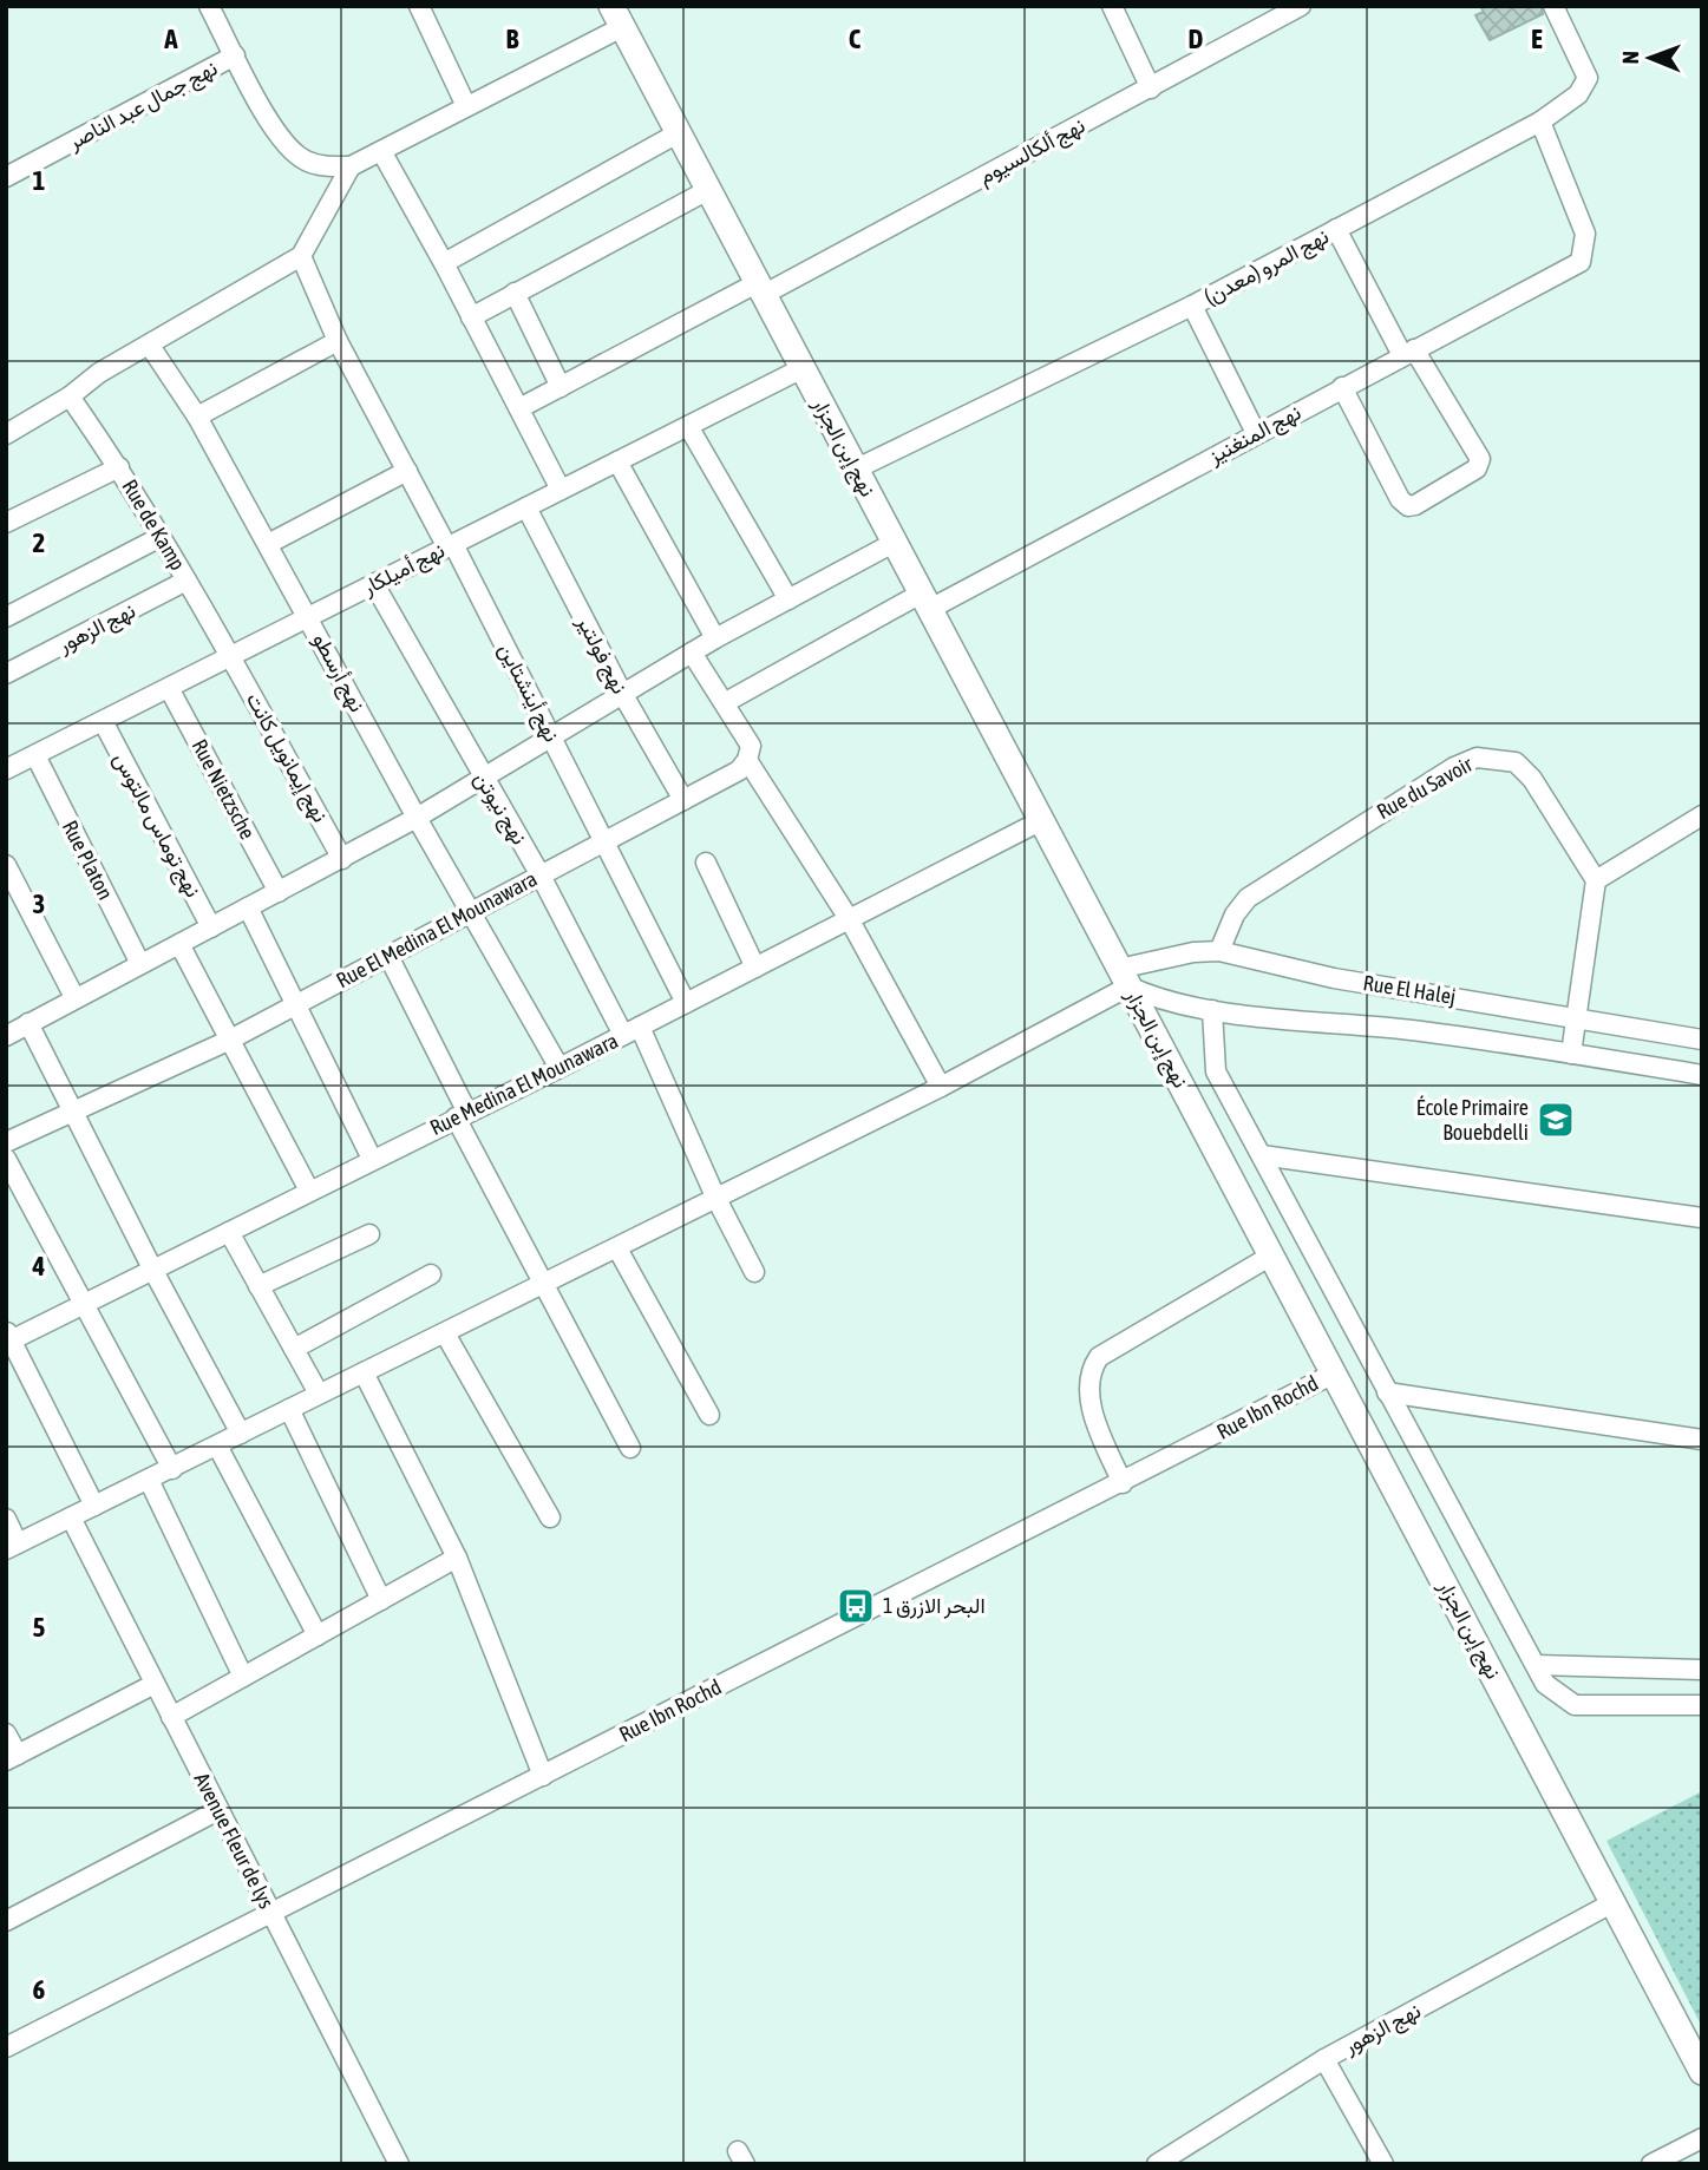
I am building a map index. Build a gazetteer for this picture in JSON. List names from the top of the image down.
{
  "streets": {
    "street": [
      "نهج جمال عبد الناصر",
      "نهج ألكالسيوم",
      "نهج المرو (معدن)",
      "نهج المنغنيز",
      "نهج إبن الجزار",
      "Rue de Kamp",
      "نهج أميلكار",
      "نهج الزهور",
      "نهج فولتير",
      "نهج أرسطو",
      "نهج أينشتاين",
      "نهج إيمانويل كانت",
      "Rue du Savoir",
      "Rue Nietzsche",
      "نهج نيوتن",
      "نهج توماس مالتوس",
      "Rue Platon",
      "Rue El Medina El Mounawara",
      "Rue El Halej",
      "Rue Medina El Mounawara",
      "Rue Ibn Rochd",
      "Avenue Fleur de lys"
    ]
  },
  "crossings": [
    ["نهج ألكالسيوم", "نهج إبن الجزار"],
    ["نهج المرو (معدن)", "نهج المنغنيز"],
    ["نهج المرو (معدن)", "نهج إبن الجزار"],
    ["نهج المنغنيز", "نهج إبن الجزار"],
    ["نهج إبن الجزار", "نهج أميلكار"],
    ["نهج إبن الجزار", "نهج الزهور"],
    ["نهج إبن الجزار", "Rue El Halej"],
    ["نهج إبن الجزار", "Rue Medina El Mounawara"],
    ["نهج إبن الجزار", "Rue Ibn Rochd"],
    ["Rue de Kamp", "نهج أميلكار"],
    ["Rue de Kamp", "نهج الزهور"],
    ["Rue de Kamp", "نهج إيمانويل كانت"],
    ["نهج أميلكار", "نهج فولتير"],
    ["نهج أميلكار", "نهج أرسطو"],
    ["نهج أميلكار", "نهج أينشتاين"],
    ["نهج أميلكار", "نهج إيمانويل كانت"],
    ["نهج أميلكار", "Rue Nietzsche"],
    ["نهج أميلكار", "نهج نيوتن"],
    ["نهج أميلكار", "نهج توماس مالتوس"],
    ["نهج أميلكار", "Rue Platon"],
    ["نهج فولتير", "Rue El Medina El Mounawara"],
    ["نهج أرسطو", "Rue El Medina El Mounawara"],
    ["نهج أرسطو", "Rue Medina El Mounawara"],
    ["نهج أينشتاين", "Rue El Medina El Mounawara"],
    ["نهج أينشتاين", "Rue Medina El Mounawara"],
    ["Rue du Savoir", "Rue El Halej"],
    ["نهج نيوتن", "Rue El Medina El Mounawara"],
    ["نهج نيوتن", "Rue Medina El Mounawara"],
    ["Rue Ibn Rochd", "Avenue Fleur de lys"]
  ],
  "places": {
    "school or university": ["École Primaire Bouebdelli"],
    "bus stop": ["1 البحر الازرق"]
  },
  "north": "left",
  "grid": {
    "columns": [
      "A",
      "B",
      "C",
      "D",
      "E"
    ],
    "rows": [
      "1",
      "2",
      "3",
      "4",
      "5",
      "6"
    ]
  }
}
